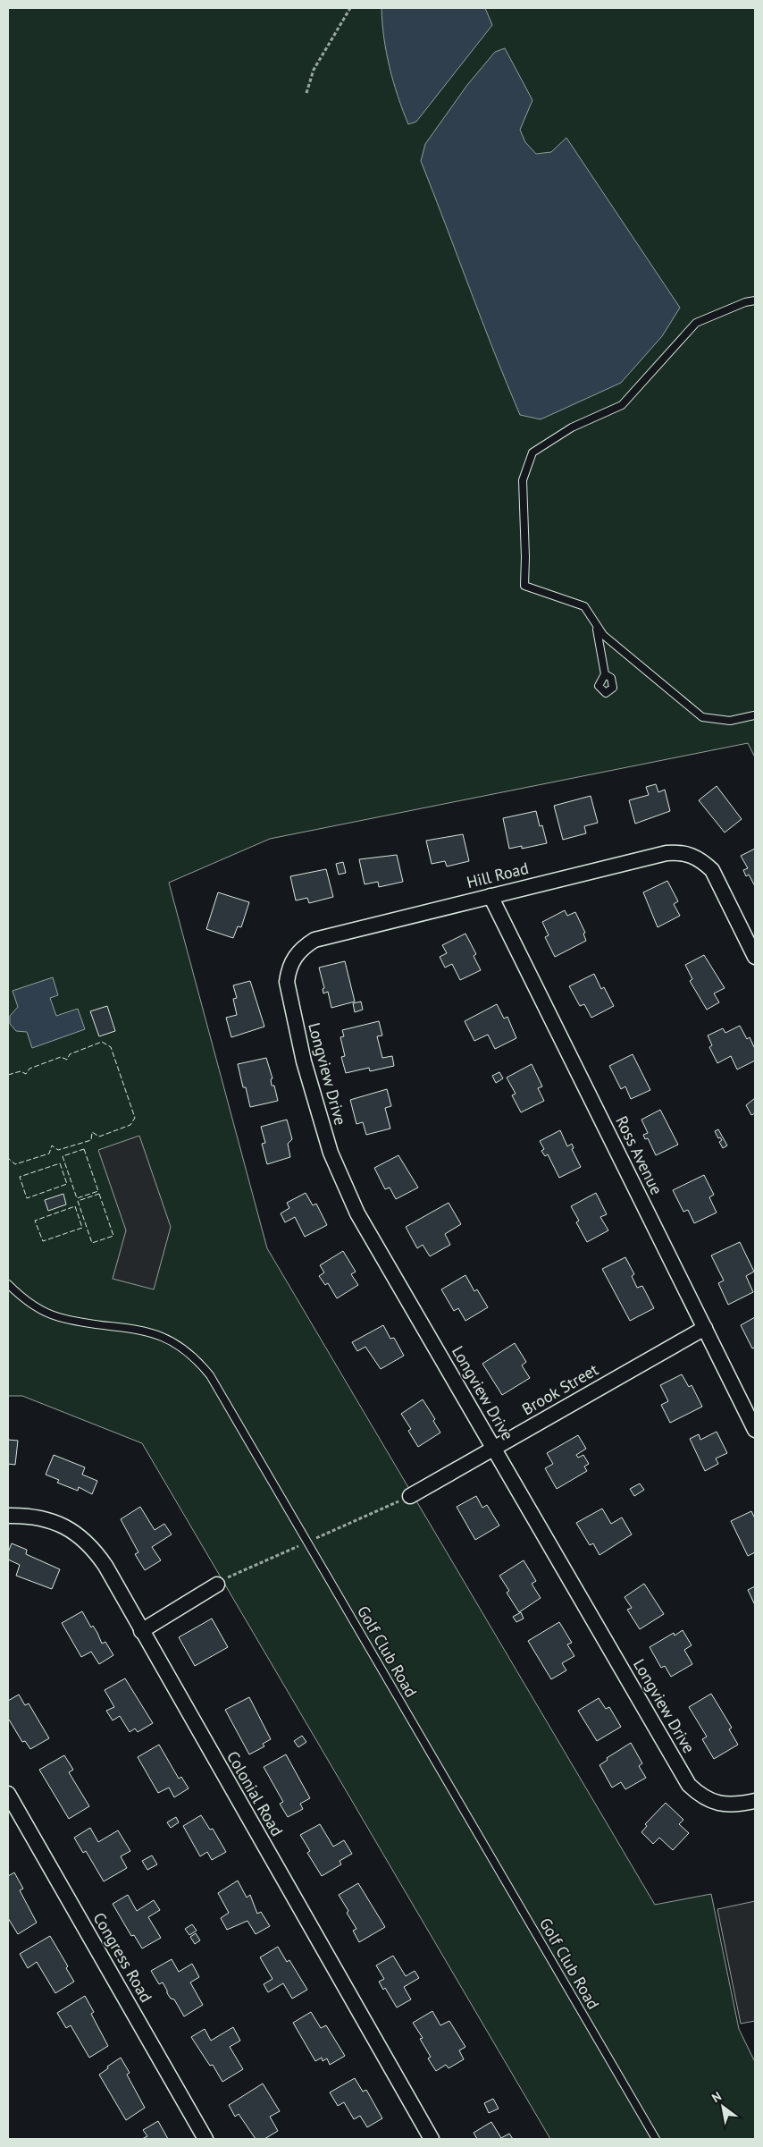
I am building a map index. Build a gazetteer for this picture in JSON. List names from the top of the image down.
{
  "streets": {
    "street": [
      "Hill Road",
      "Longview Drive",
      "Ross Avenue",
      "Brook Street",
      "Colonial Road",
      "Congress Road"
    ],
    "lane": ["Golf Club Road"]
  },
  "crossings": [
    ["Hill Road", "Longview Drive"],
    ["Hill Road", "Ross Avenue"],
    ["Longview Drive", "Brook Street"],
    ["Ross Avenue", "Brook Street"]
  ],
  "north": "top left"
}
